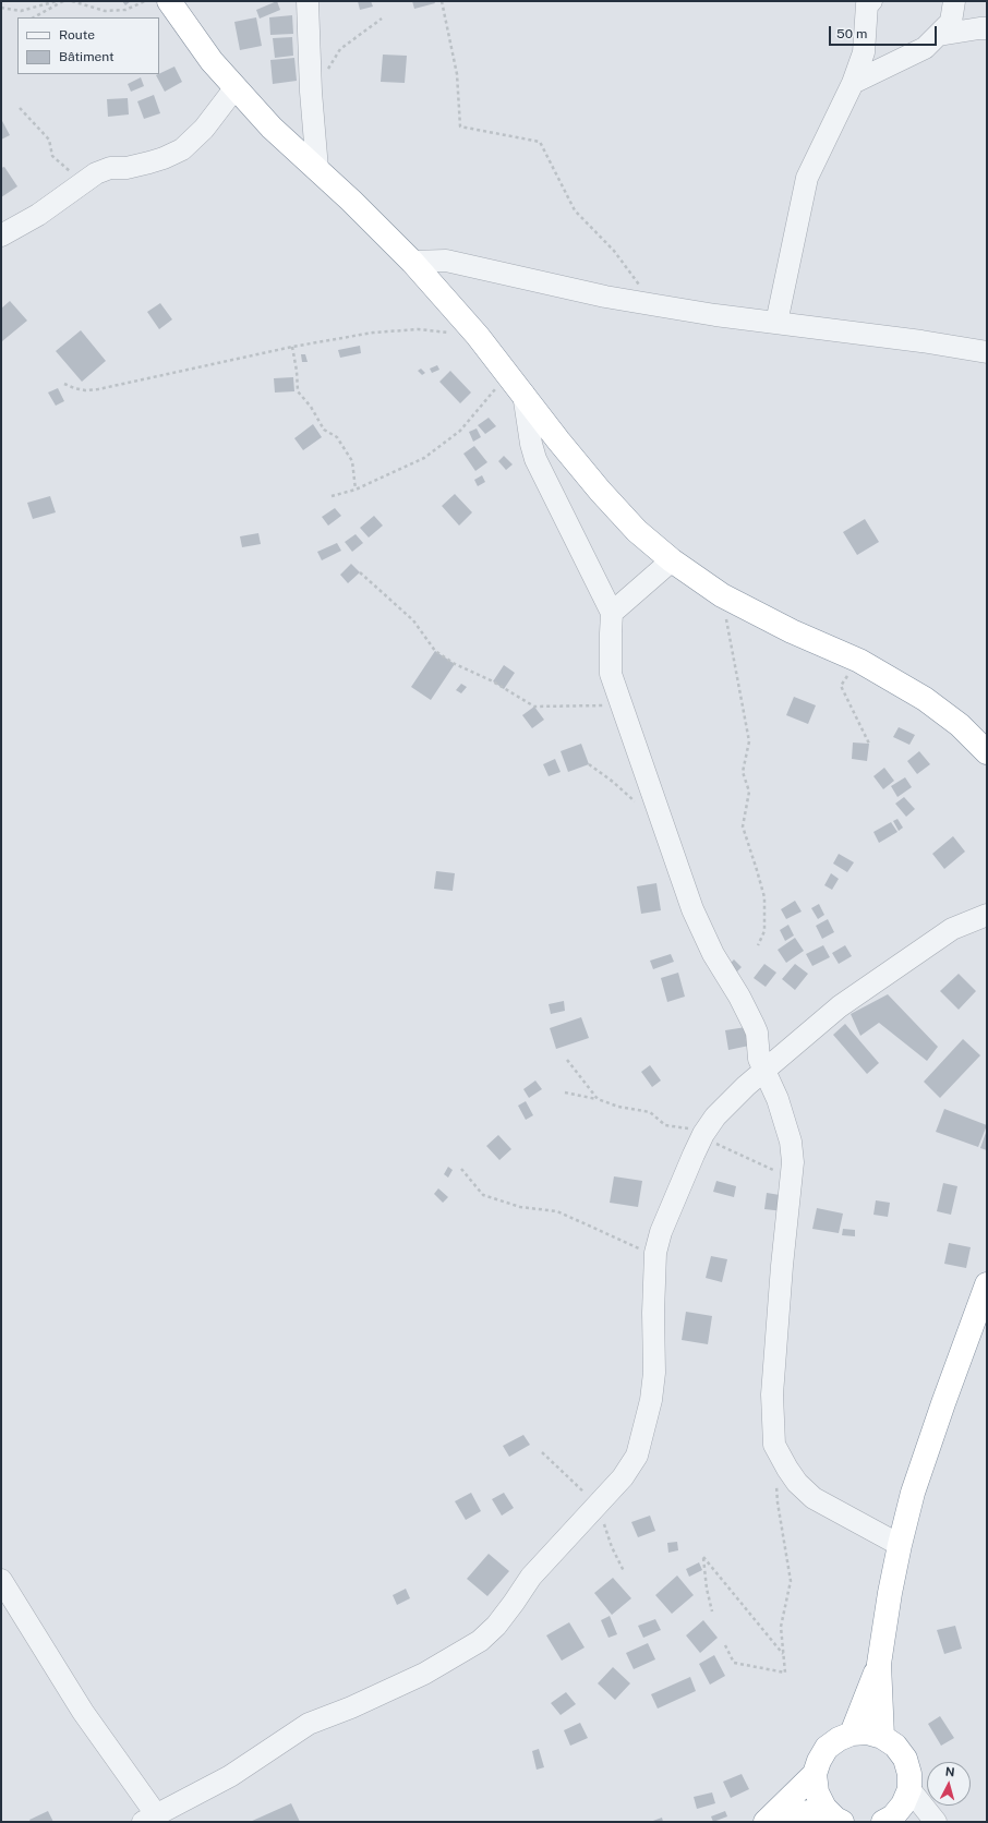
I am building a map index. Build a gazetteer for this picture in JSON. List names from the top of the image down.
{
  "legend": ["Route", "Bâtiment"],
  "scale_bar": "50 m",
  "north": "top"
}
